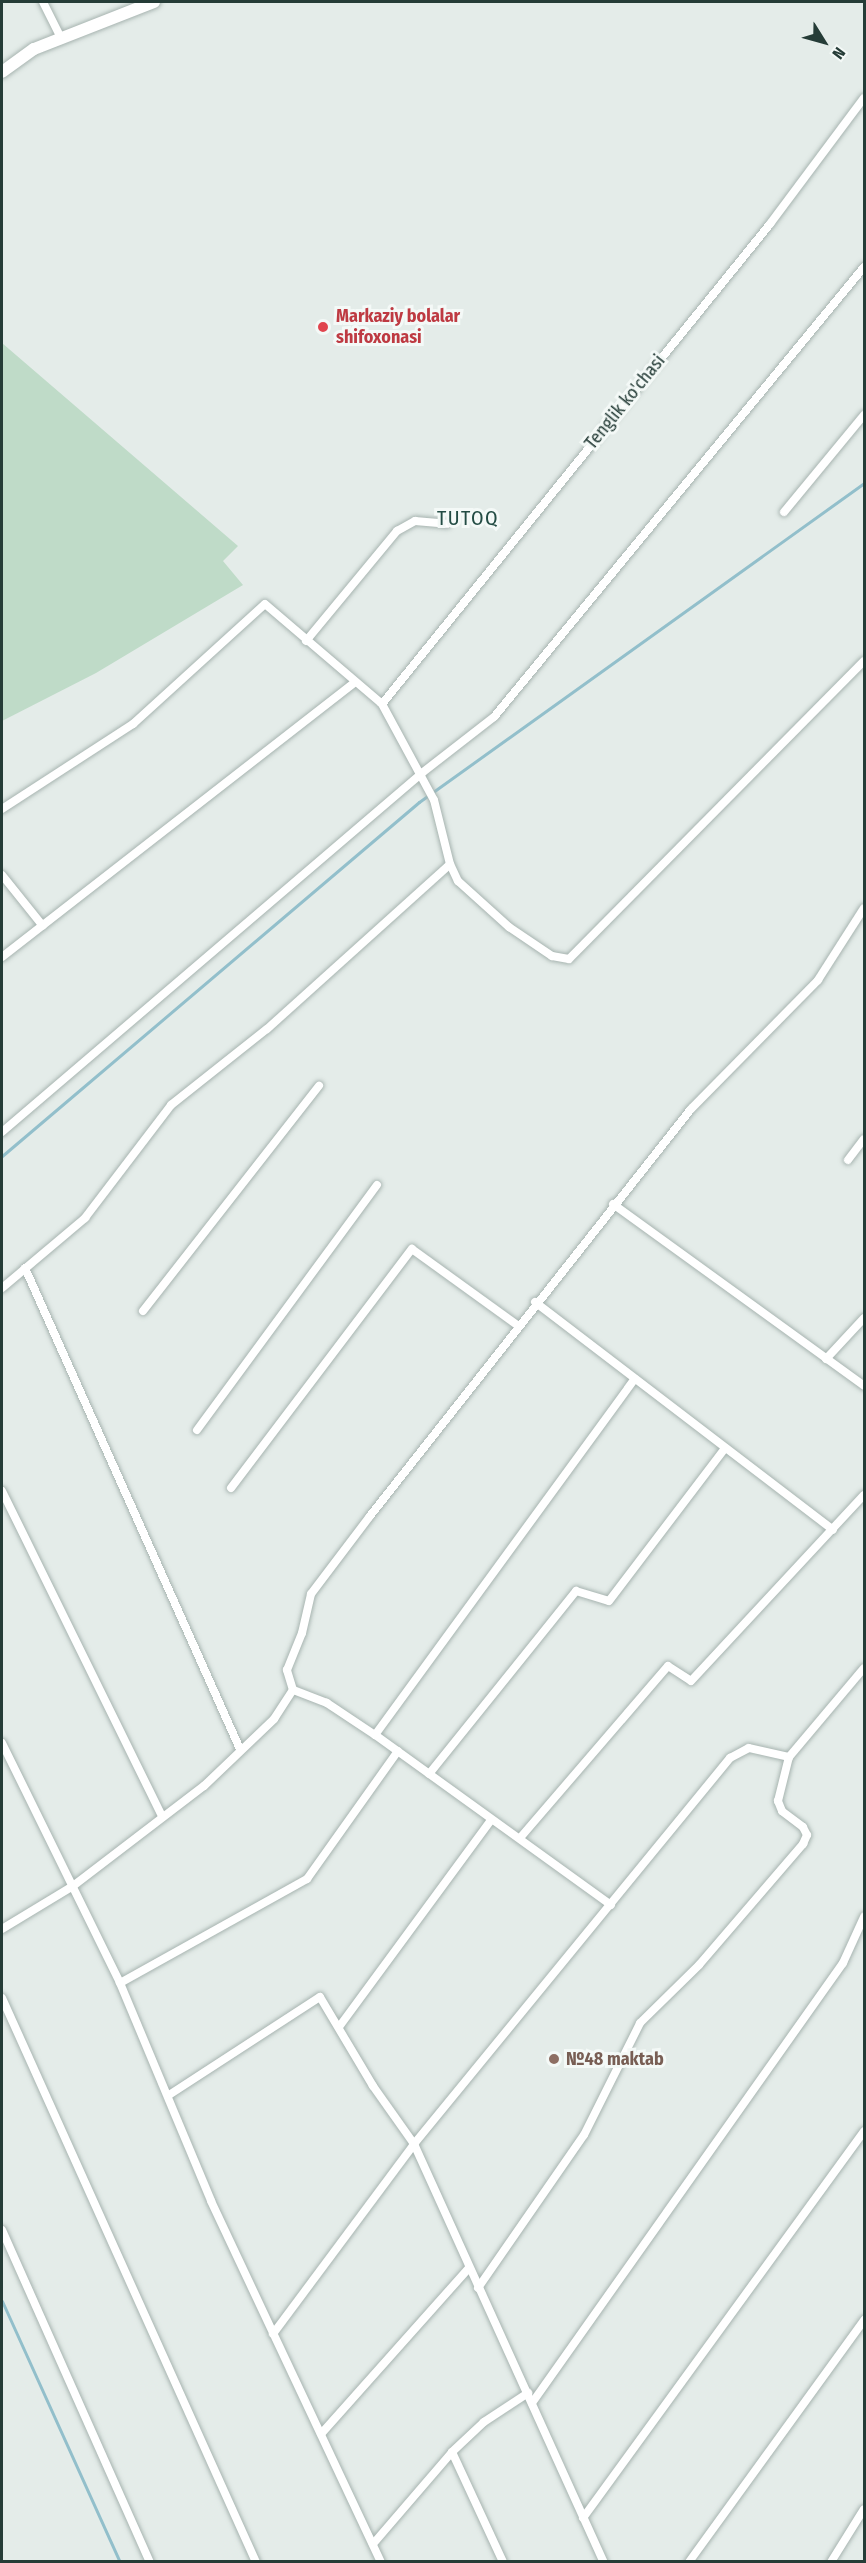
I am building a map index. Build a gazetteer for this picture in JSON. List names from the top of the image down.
{
  "streets": {
    "street": ["Tenglik ko'chasi"]
  },
  "districts": ["TUTOQ"],
  "places": ["Markaziy bolalar shifoxonasi", "№48 maktab"],
  "north": "bottom right"
}
